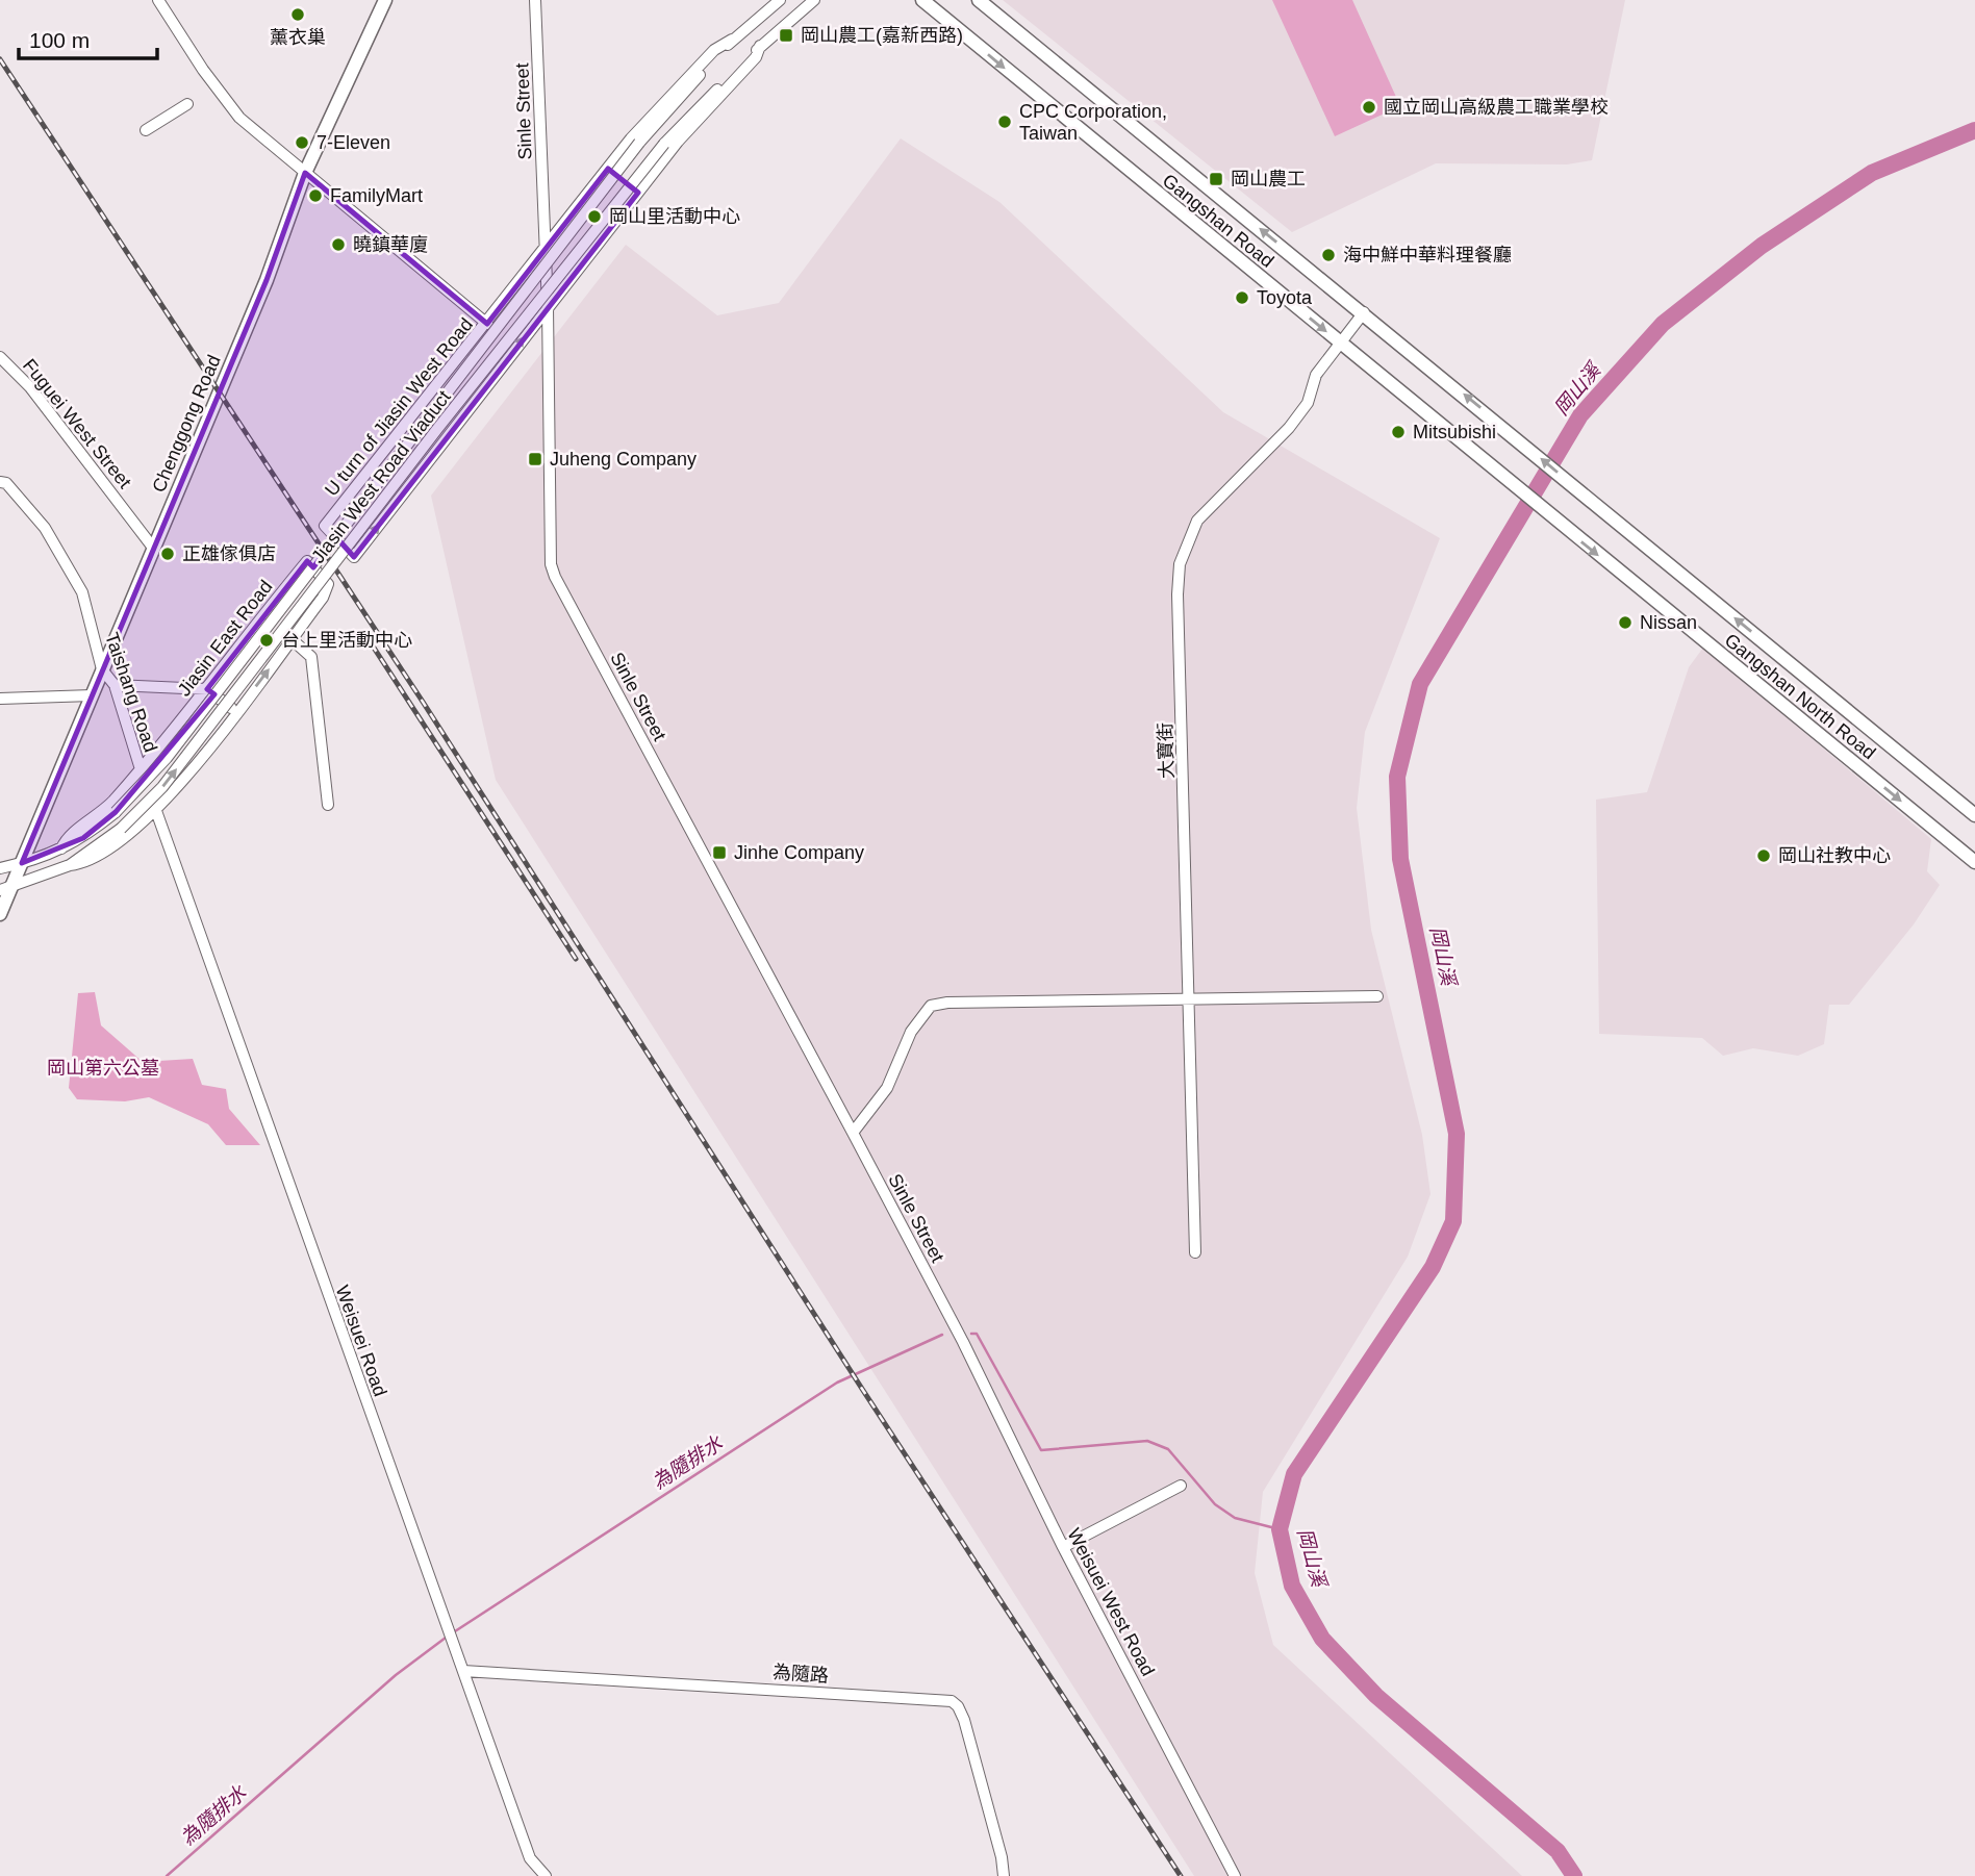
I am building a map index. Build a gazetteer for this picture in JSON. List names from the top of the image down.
{
  "streets": {
    "main road": ["Gangshan Road", "Chenggong Road", "Gangshan North Road"],
    "street": [
      "Sinle Street",
      "U turn of Jiasin West Road",
      "Fuguei West Street",
      "Jiasin West Road Viaduct",
      "Jiasin East Road",
      "Taishang Road",
      "大寶街",
      "Weisuei Road",
      "Weisuei West Road",
      "為隨路"
    ]
  },
  "crossings": [
    ["Sinle Street", "U turn of Jiasin West Road"],
    ["Sinle Street", "Weisuei West Road"],
    ["Gangshan Road", "Gangshan North Road"],
    ["Gangshan Road", "大寶街"],
    ["U turn of Jiasin West Road", "Jiasin West Road Viaduct"],
    ["Fuguei West Street", "Chenggong Road"],
    ["Chenggong Road", "Jiasin East Road"],
    ["Chenggong Road", "Taishang Road"],
    ["Jiasin West Road Viaduct", "Jiasin East Road"],
    ["Jiasin East Road", "Taishang Road"],
    ["Jiasin East Road", "Weisuei Road"],
    ["Weisuei Road", "為隨路"]
  ],
  "water": ["岡山溪", "為隨排水"],
  "parks": ["岡山第六公墓"],
  "places": {
    "other": [
      "薰衣巢",
      "國立岡山高級農工職業學校",
      "CPC Corporation, Taiwan",
      "7-Eleven",
      "FamilyMart",
      "岡山里活動中心",
      "曉鎮華廈",
      "海中鮮中華料理餐廳",
      "Toyota",
      "Mitsubishi",
      "正雄傢俱店",
      "Nissan",
      "台上里活動中心",
      "岡山社教中心"
    ],
    "transit": [
      "岡山農工(嘉新西路)",
      "岡山農工",
      "Juheng Company",
      "Jinhe Company"
    ]
  },
  "scale_bar": "100 m"
}
